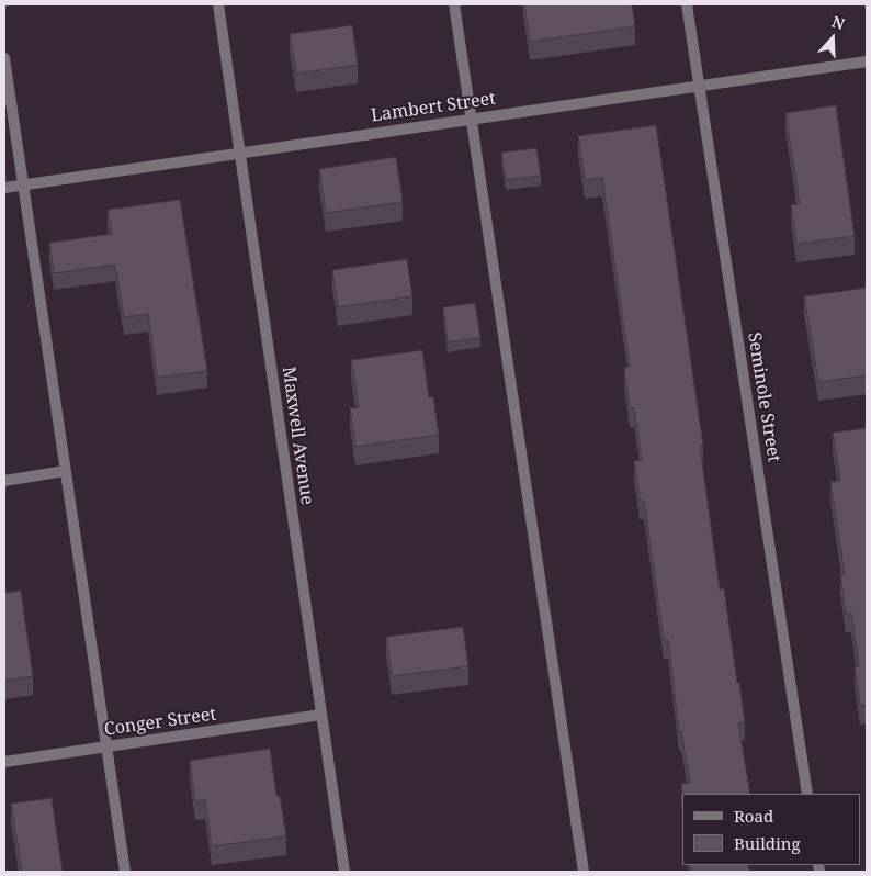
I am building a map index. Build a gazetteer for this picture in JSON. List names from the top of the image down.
{
  "streets": {
    "street": [
      "Lambert Street",
      "Seminole Street",
      "Maxwell Avenue",
      "Conger Street"
    ]
  },
  "crossings": [
    ["Lambert Street", "Seminole Street"],
    ["Lambert Street", "Maxwell Avenue"],
    ["Maxwell Avenue", "Conger Street"]
  ],
  "legend": ["Road", "Building"],
  "north": "top"
}
